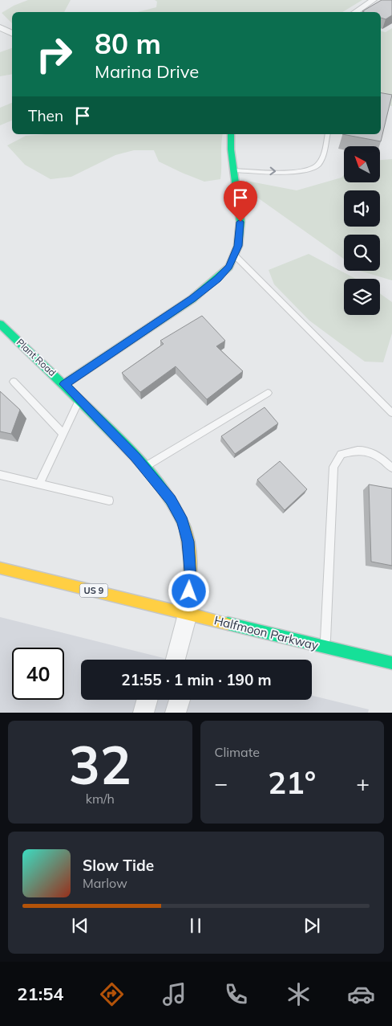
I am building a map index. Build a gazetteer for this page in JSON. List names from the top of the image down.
{
  "streets": {
    "street": ["Plant Road", "US 9", "Halfmoon Parkway"]
  },
  "crossings": [
    ["Plant Road", "Halfmoon Parkway"]
  ],
  "north": "top left",
  "page": {
    "turn": ["80 m", "Marina Drive"],
    "then": "Then",
    "limit": "40",
    "trip": "21:55 · 1 min · 190 m",
    "tile": [
      ["32", "km/h"],
      "Climate"
    ],
    "heat": ["−", "21°", "+"],
    "song": ["Slow Tide", "Marlow"],
    "tabs": "21:54"
  }
}
